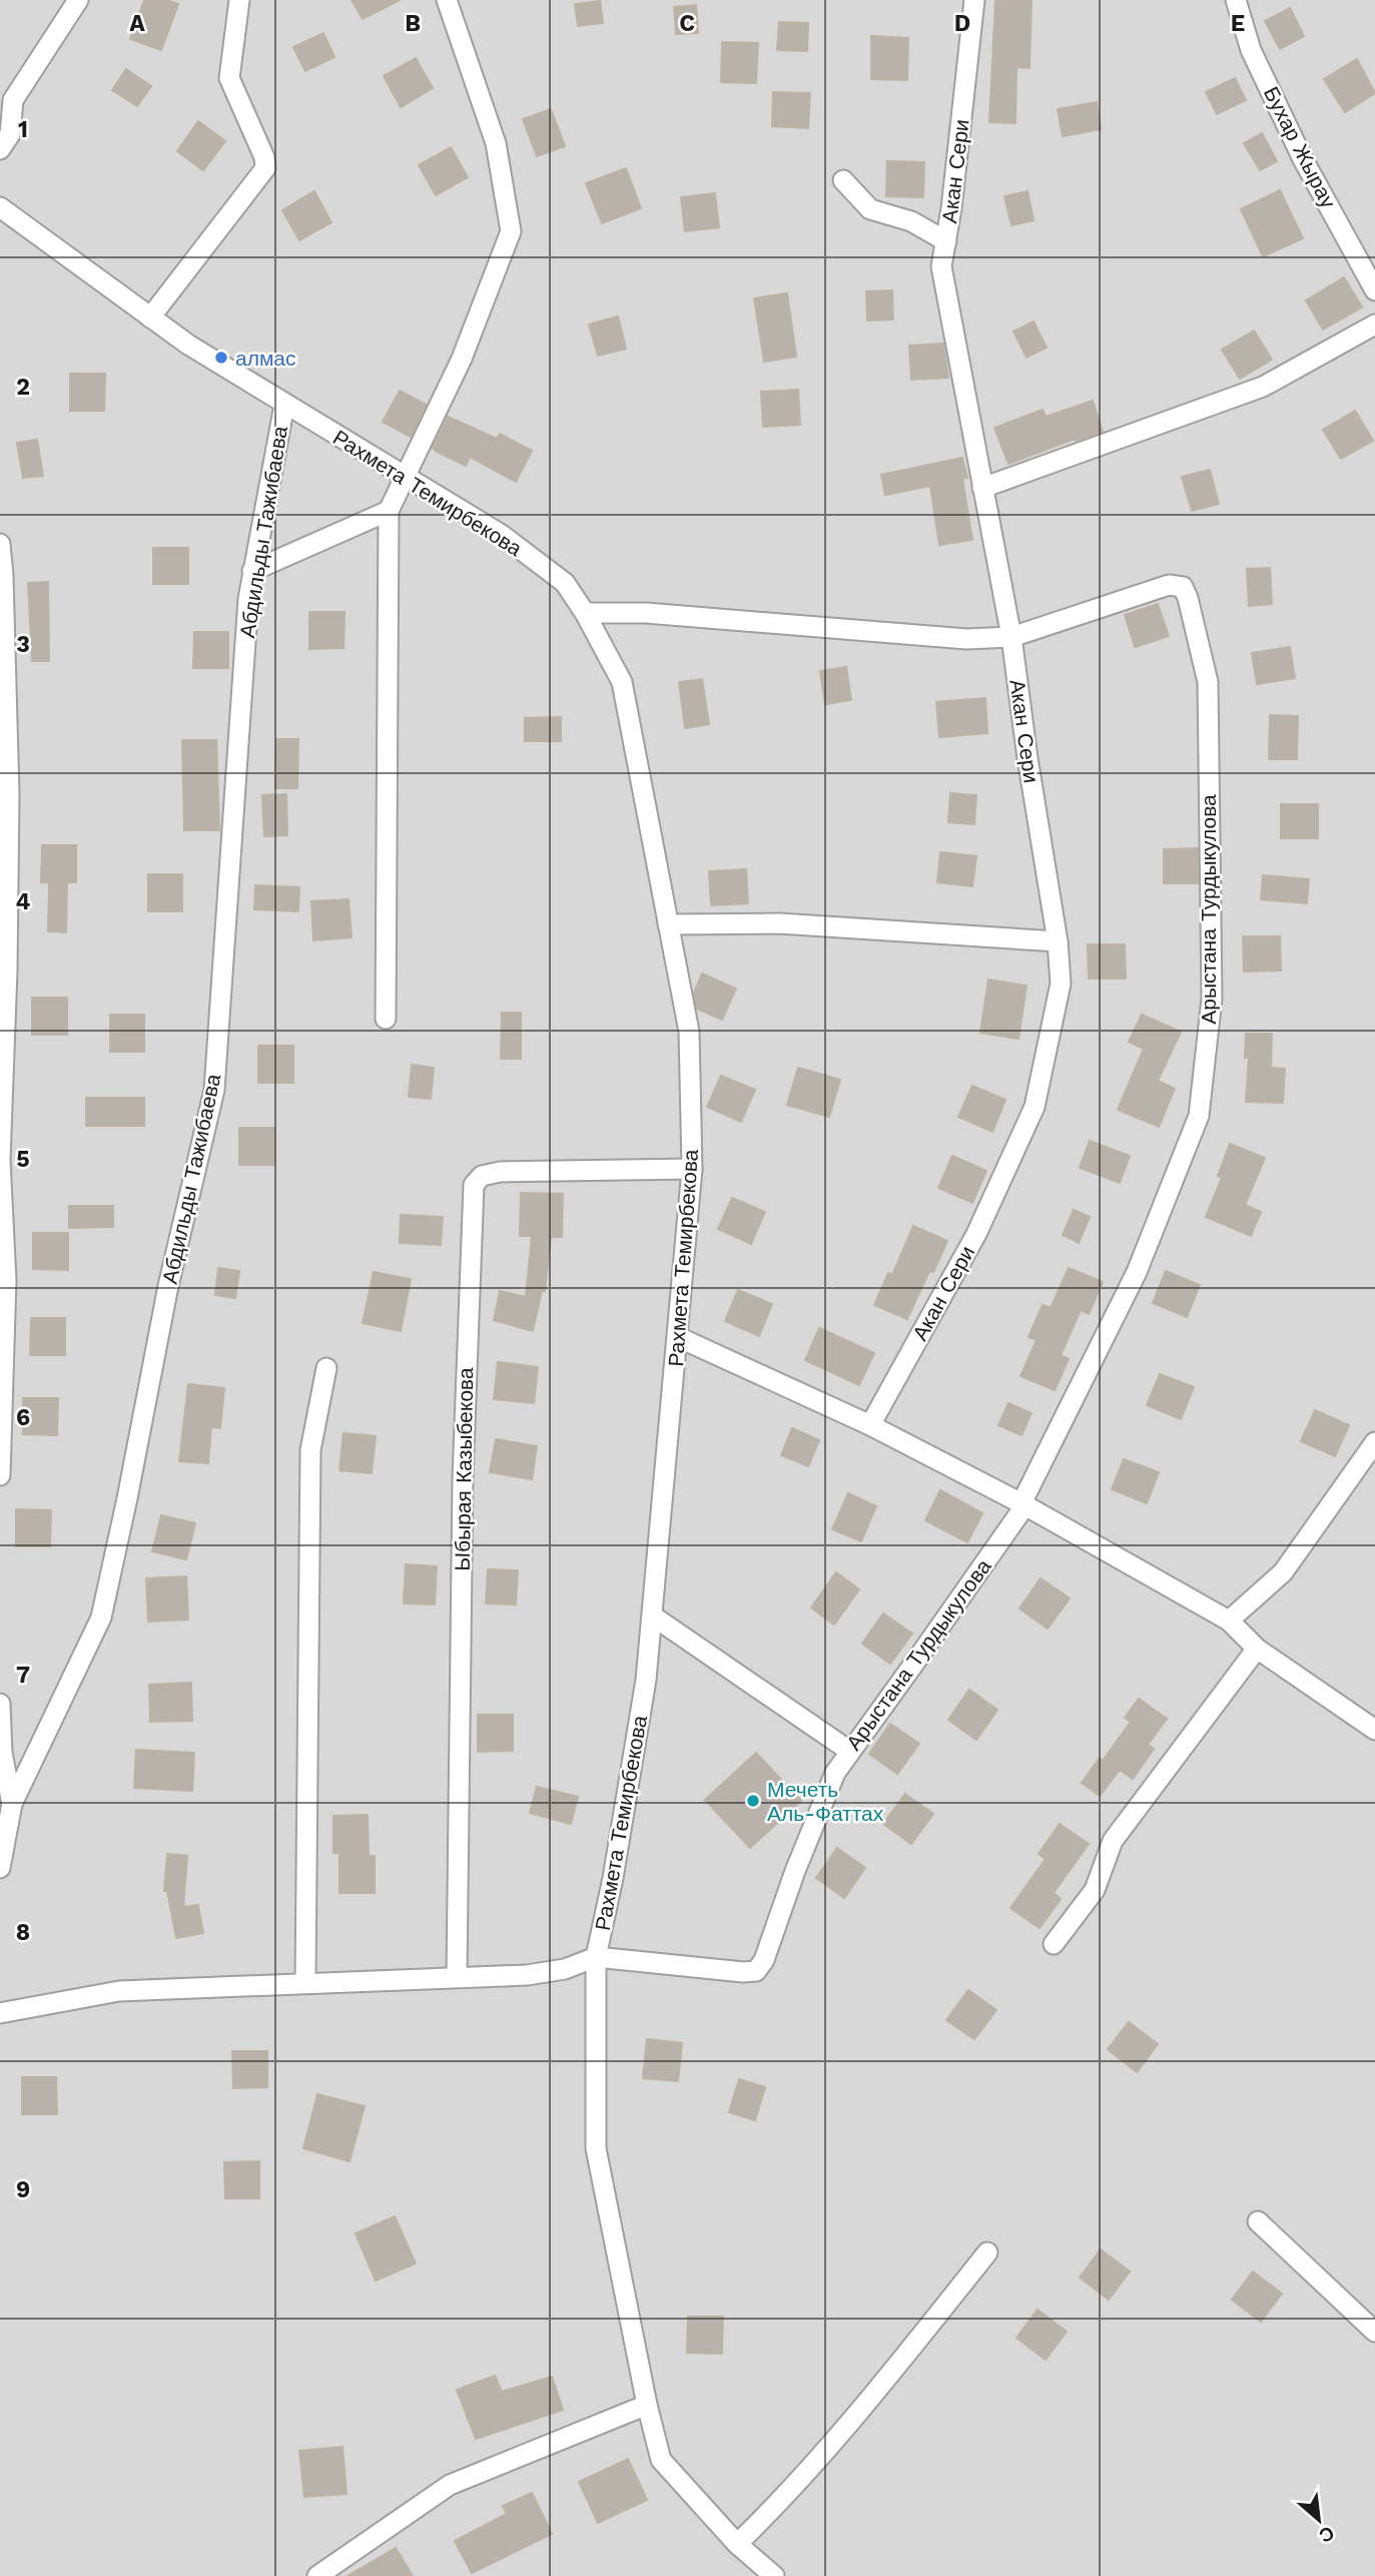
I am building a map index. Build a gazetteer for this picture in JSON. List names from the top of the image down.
{
  "streets": {
    "street": [
      "Бухар Жырау",
      "Акан Сери",
      "Рахмета Темирбекова",
      "Абдильды Тажибаева",
      "Арыстана Турдыкулова",
      "Ыбырая Казыбекова"
    ]
  },
  "crossings": [
    ["Акан Сери", "Арыстана Турдыкулова"],
    ["Рахмета Темирбекова", "Абдильды Тажибаева"],
    ["Рахмета Темирбекова", "Арыстана Турдыкулова"],
    ["Рахмета Темирбекова", "Ыбырая Казыбекова"]
  ],
  "places": ["алмас", "Мечеть Аль-Фаттах"],
  "north": "bottom right",
  "grid": {
    "columns": [
      "A",
      "B",
      "C",
      "D",
      "E"
    ],
    "rows": [
      "1",
      "2",
      "3",
      "4",
      "5",
      "6",
      "7",
      "8",
      "9"
    ]
  }
}
